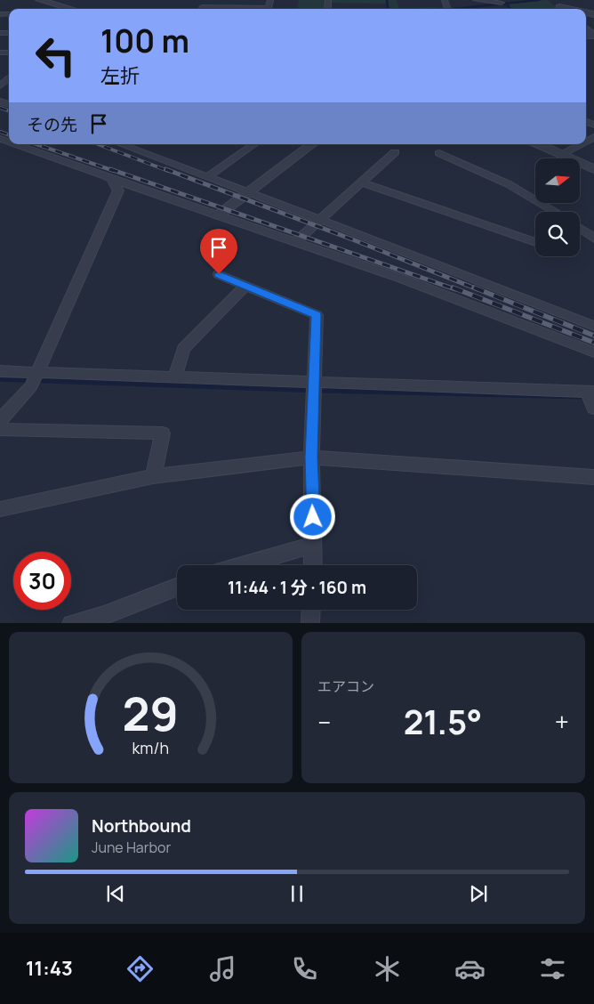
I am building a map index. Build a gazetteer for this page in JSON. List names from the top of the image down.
{
  "north": "right",
  "page": {
    "turn": ["100 m", "左折"],
    "then": "その先",
    "limit": "30",
    "trip": "11:44 · 1 分 · 160 m",
    "tile": "エアコン",
    "heat": ["−", "21.5°", "+"],
    "song": ["Northbound", "June Harbor"],
    "tabs": "11:43",
    "gauge": ["29", "km/h"]
  }
}
